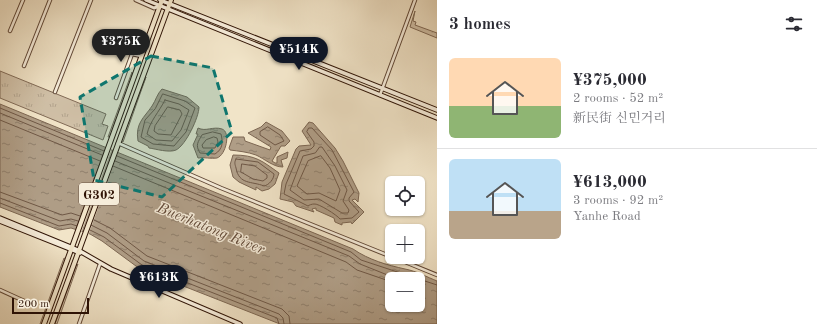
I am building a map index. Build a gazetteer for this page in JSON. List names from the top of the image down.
{
  "streets": {
    "highway": ["G302"]
  },
  "water": ["Buerhatong River"],
  "scale_bar": "200 m",
  "page": {
    "heading": "3 homes",
    "price": ["¥375K", "¥514K", "¥613K"],
    "list": [
      {
        "name": "¥375,000",
        "note": "2 rooms · 52 m² · 新民街 신민거리"
      },
      {
        "name": "¥613,000",
        "note": "3 rooms · 92 m² · Yanhe Road"
      }
    ],
    "map_buttons": ["+", "−"],
    "scale": "200 m"
  }
}
